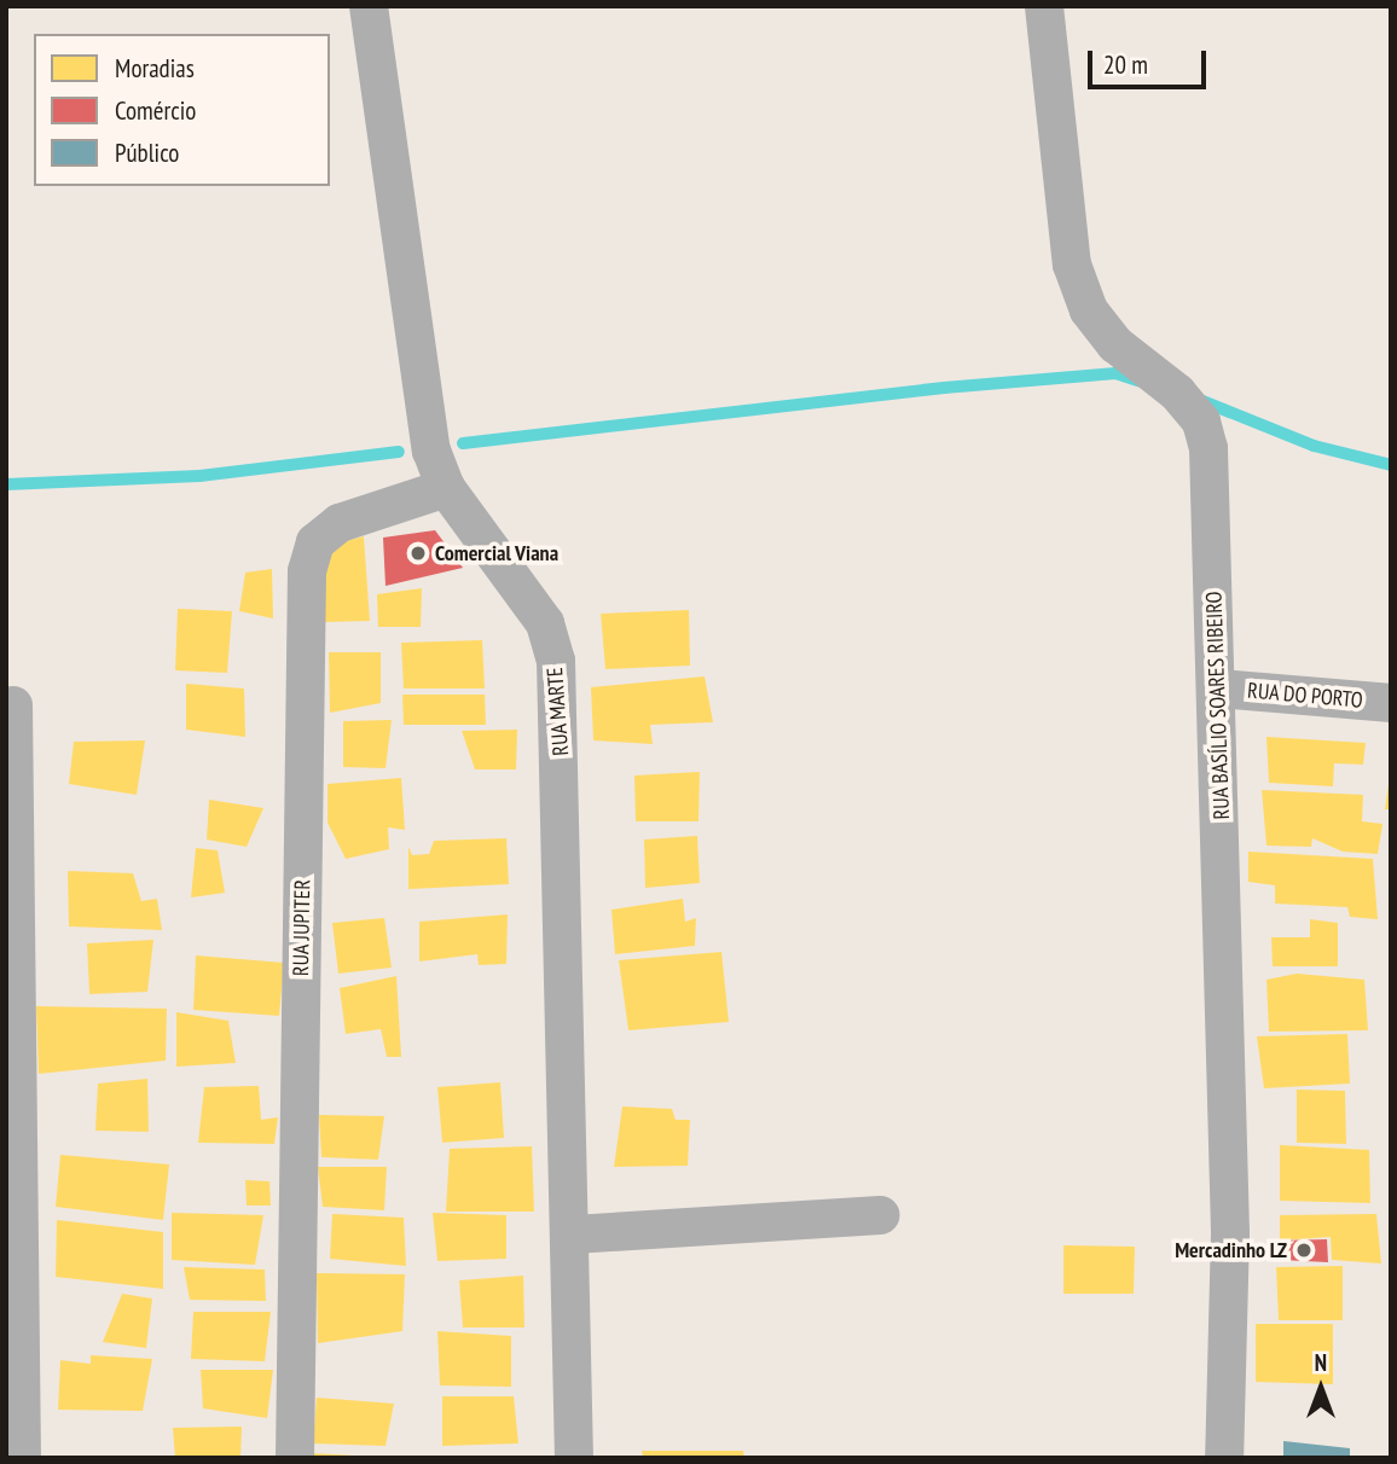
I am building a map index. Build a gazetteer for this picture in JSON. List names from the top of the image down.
{
  "streets": {
    "street": [
      "RUA DO PORTO",
      "RUA BASÍLIO SOARES RIBEIRO",
      "RUA MARTE",
      "RUA JUPITER"
    ]
  },
  "crossings": [
    ["RUA DO PORTO", "RUA BASÍLIO SOARES RIBEIRO"],
    ["RUA MARTE", "RUA JUPITER"]
  ],
  "places": ["Comercial Viana", "Mercadinho LZ"],
  "legend": ["Moradias", "Comércio", "Público"],
  "scale_bar": "20 m",
  "north": "top"
}
